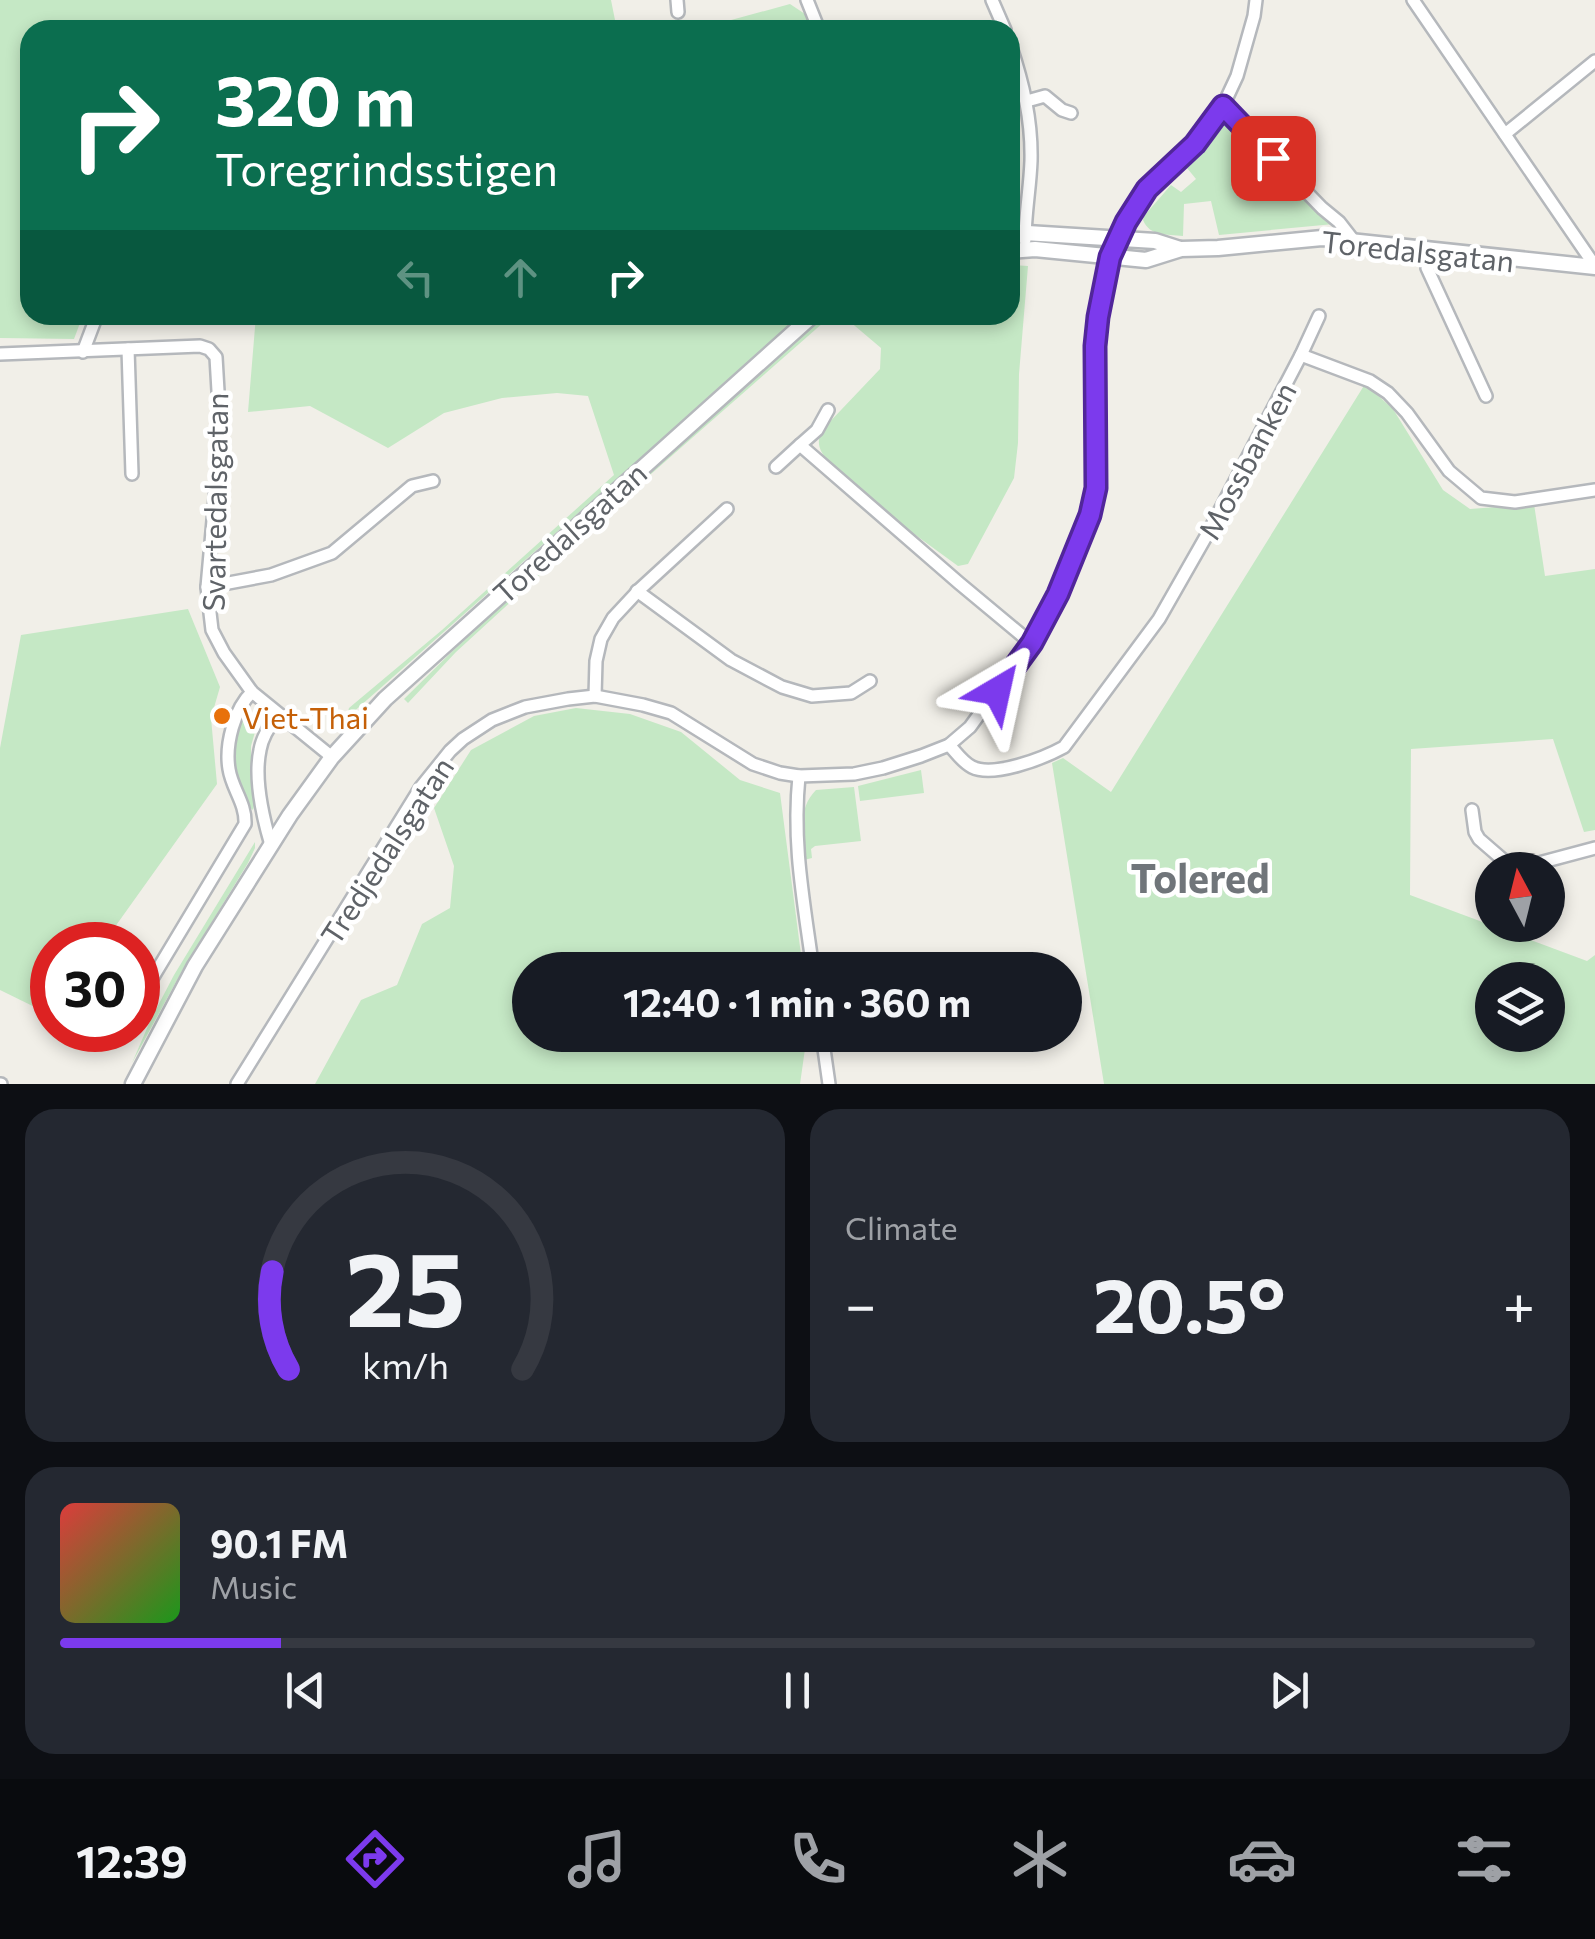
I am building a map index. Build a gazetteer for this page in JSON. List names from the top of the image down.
{
  "streets": {
    "street": [
      "Toredalsgatan",
      "Mossbanken",
      "Svartedalsgatan",
      "Tredjedalsgatan"
    ]
  },
  "crossings": [
    ["Toredalsgatan", "Svartedalsgatan"],
    ["Mossbanken", "Tredjedalsgatan"]
  ],
  "districts": ["Tolered"],
  "places": ["Viet-Thai"],
  "north": "top",
  "page": {
    "turn": ["320 m", "Toregrindsstigen"],
    "limit": "30",
    "trip": "12:40 · 1 min · 360 m",
    "tile": "Climate",
    "heat": ["−", "20.5°", "+"],
    "song": ["90.1 FM", "Music"],
    "tabs": "12:39",
    "gauge": ["25", "km/h"]
  }
}
